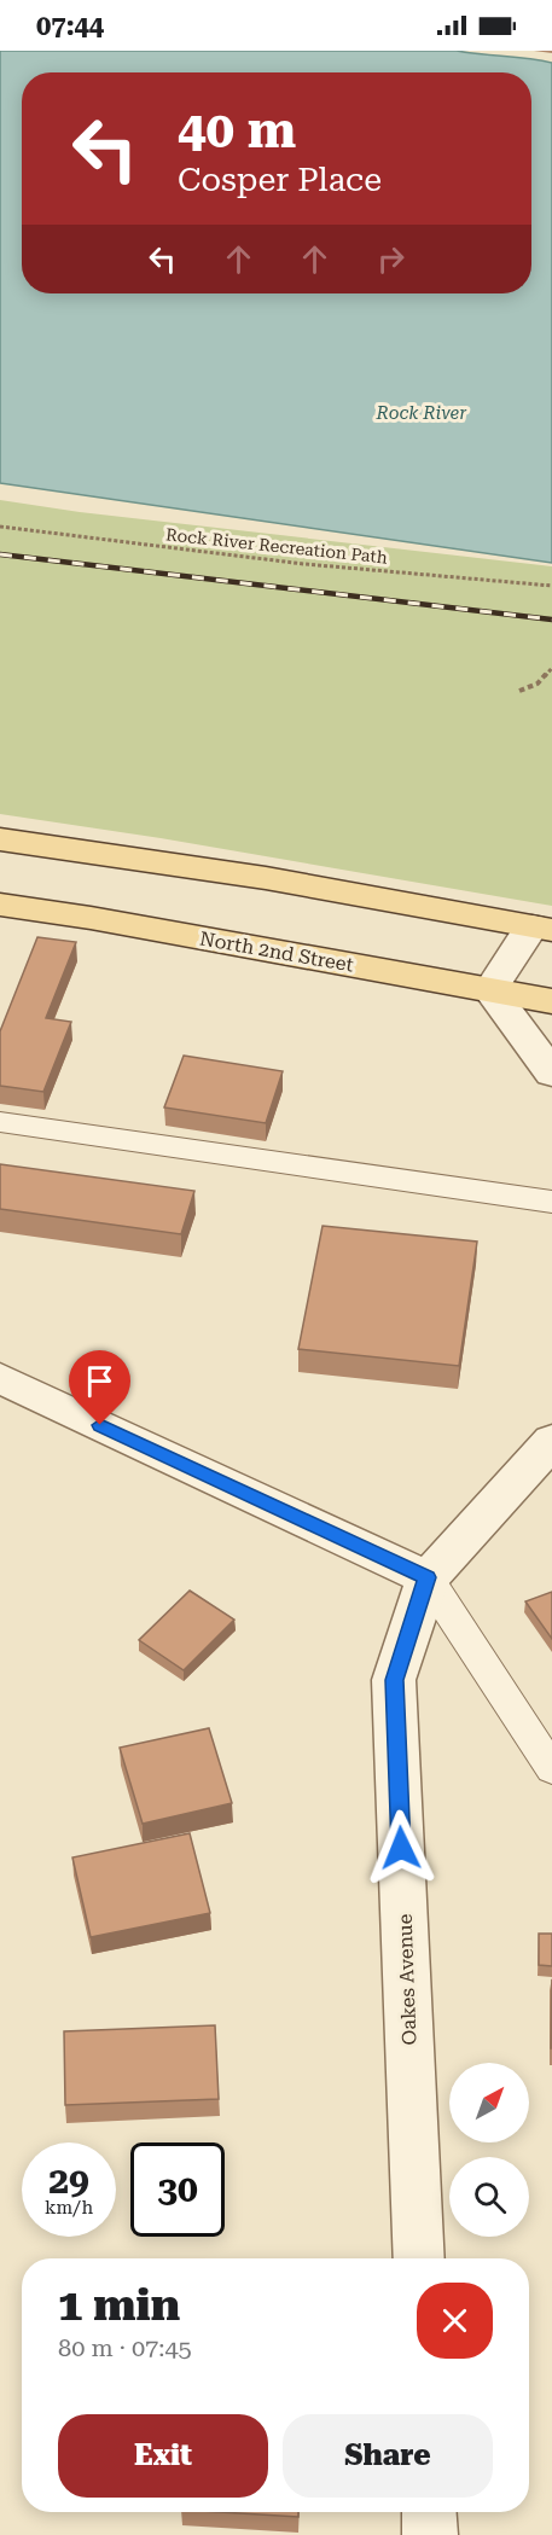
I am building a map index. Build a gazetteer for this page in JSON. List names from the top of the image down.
{
  "streets": {
    "main road": ["North 2nd Street"],
    "street": ["Oakes Avenue"],
    "path": ["Rock River Recreation Path"]
  },
  "water": ["Rock River"],
  "north": "top right",
  "page": {
    "status": "07:44",
    "turn": ["40 m", "Cosper Place"],
    "speed": "29 km/h",
    "limit": "30",
    "heading": ["1 min", "80 m · 07:45"],
    "buttons": ["Exit", "Share"]
  }
}
